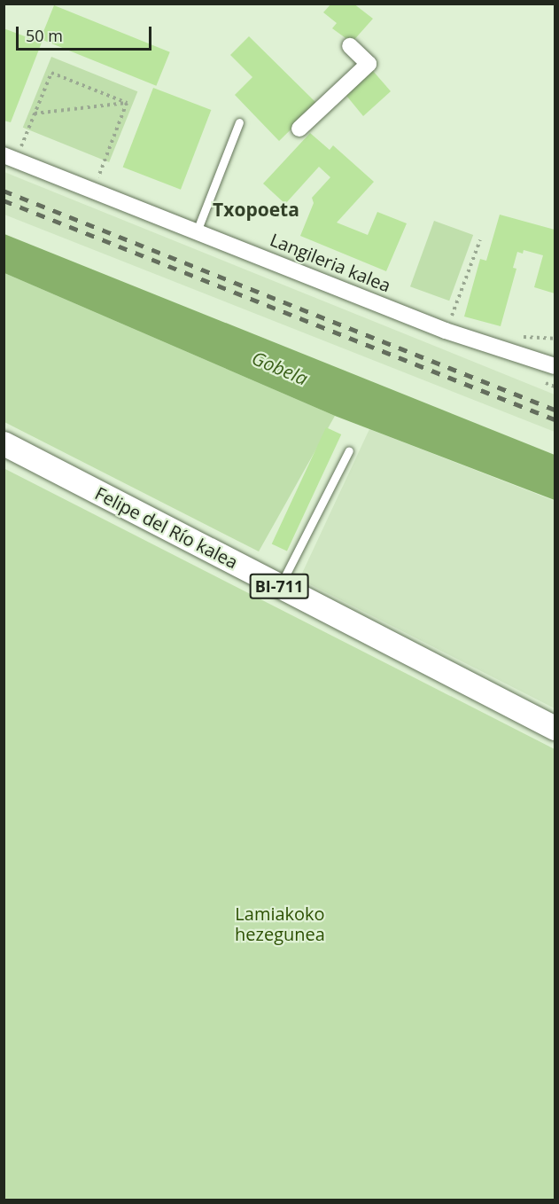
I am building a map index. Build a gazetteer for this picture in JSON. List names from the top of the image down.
{
  "streets": {
    "main road": ["Felipe del Río kalea", "BI-711"],
    "street": ["Langileria kalea"]
  },
  "districts": ["Txopoeta"],
  "water": ["Gobela"],
  "parks": ["Lamiakoko hezegunea"],
  "scale_bar": "50 m"
}
